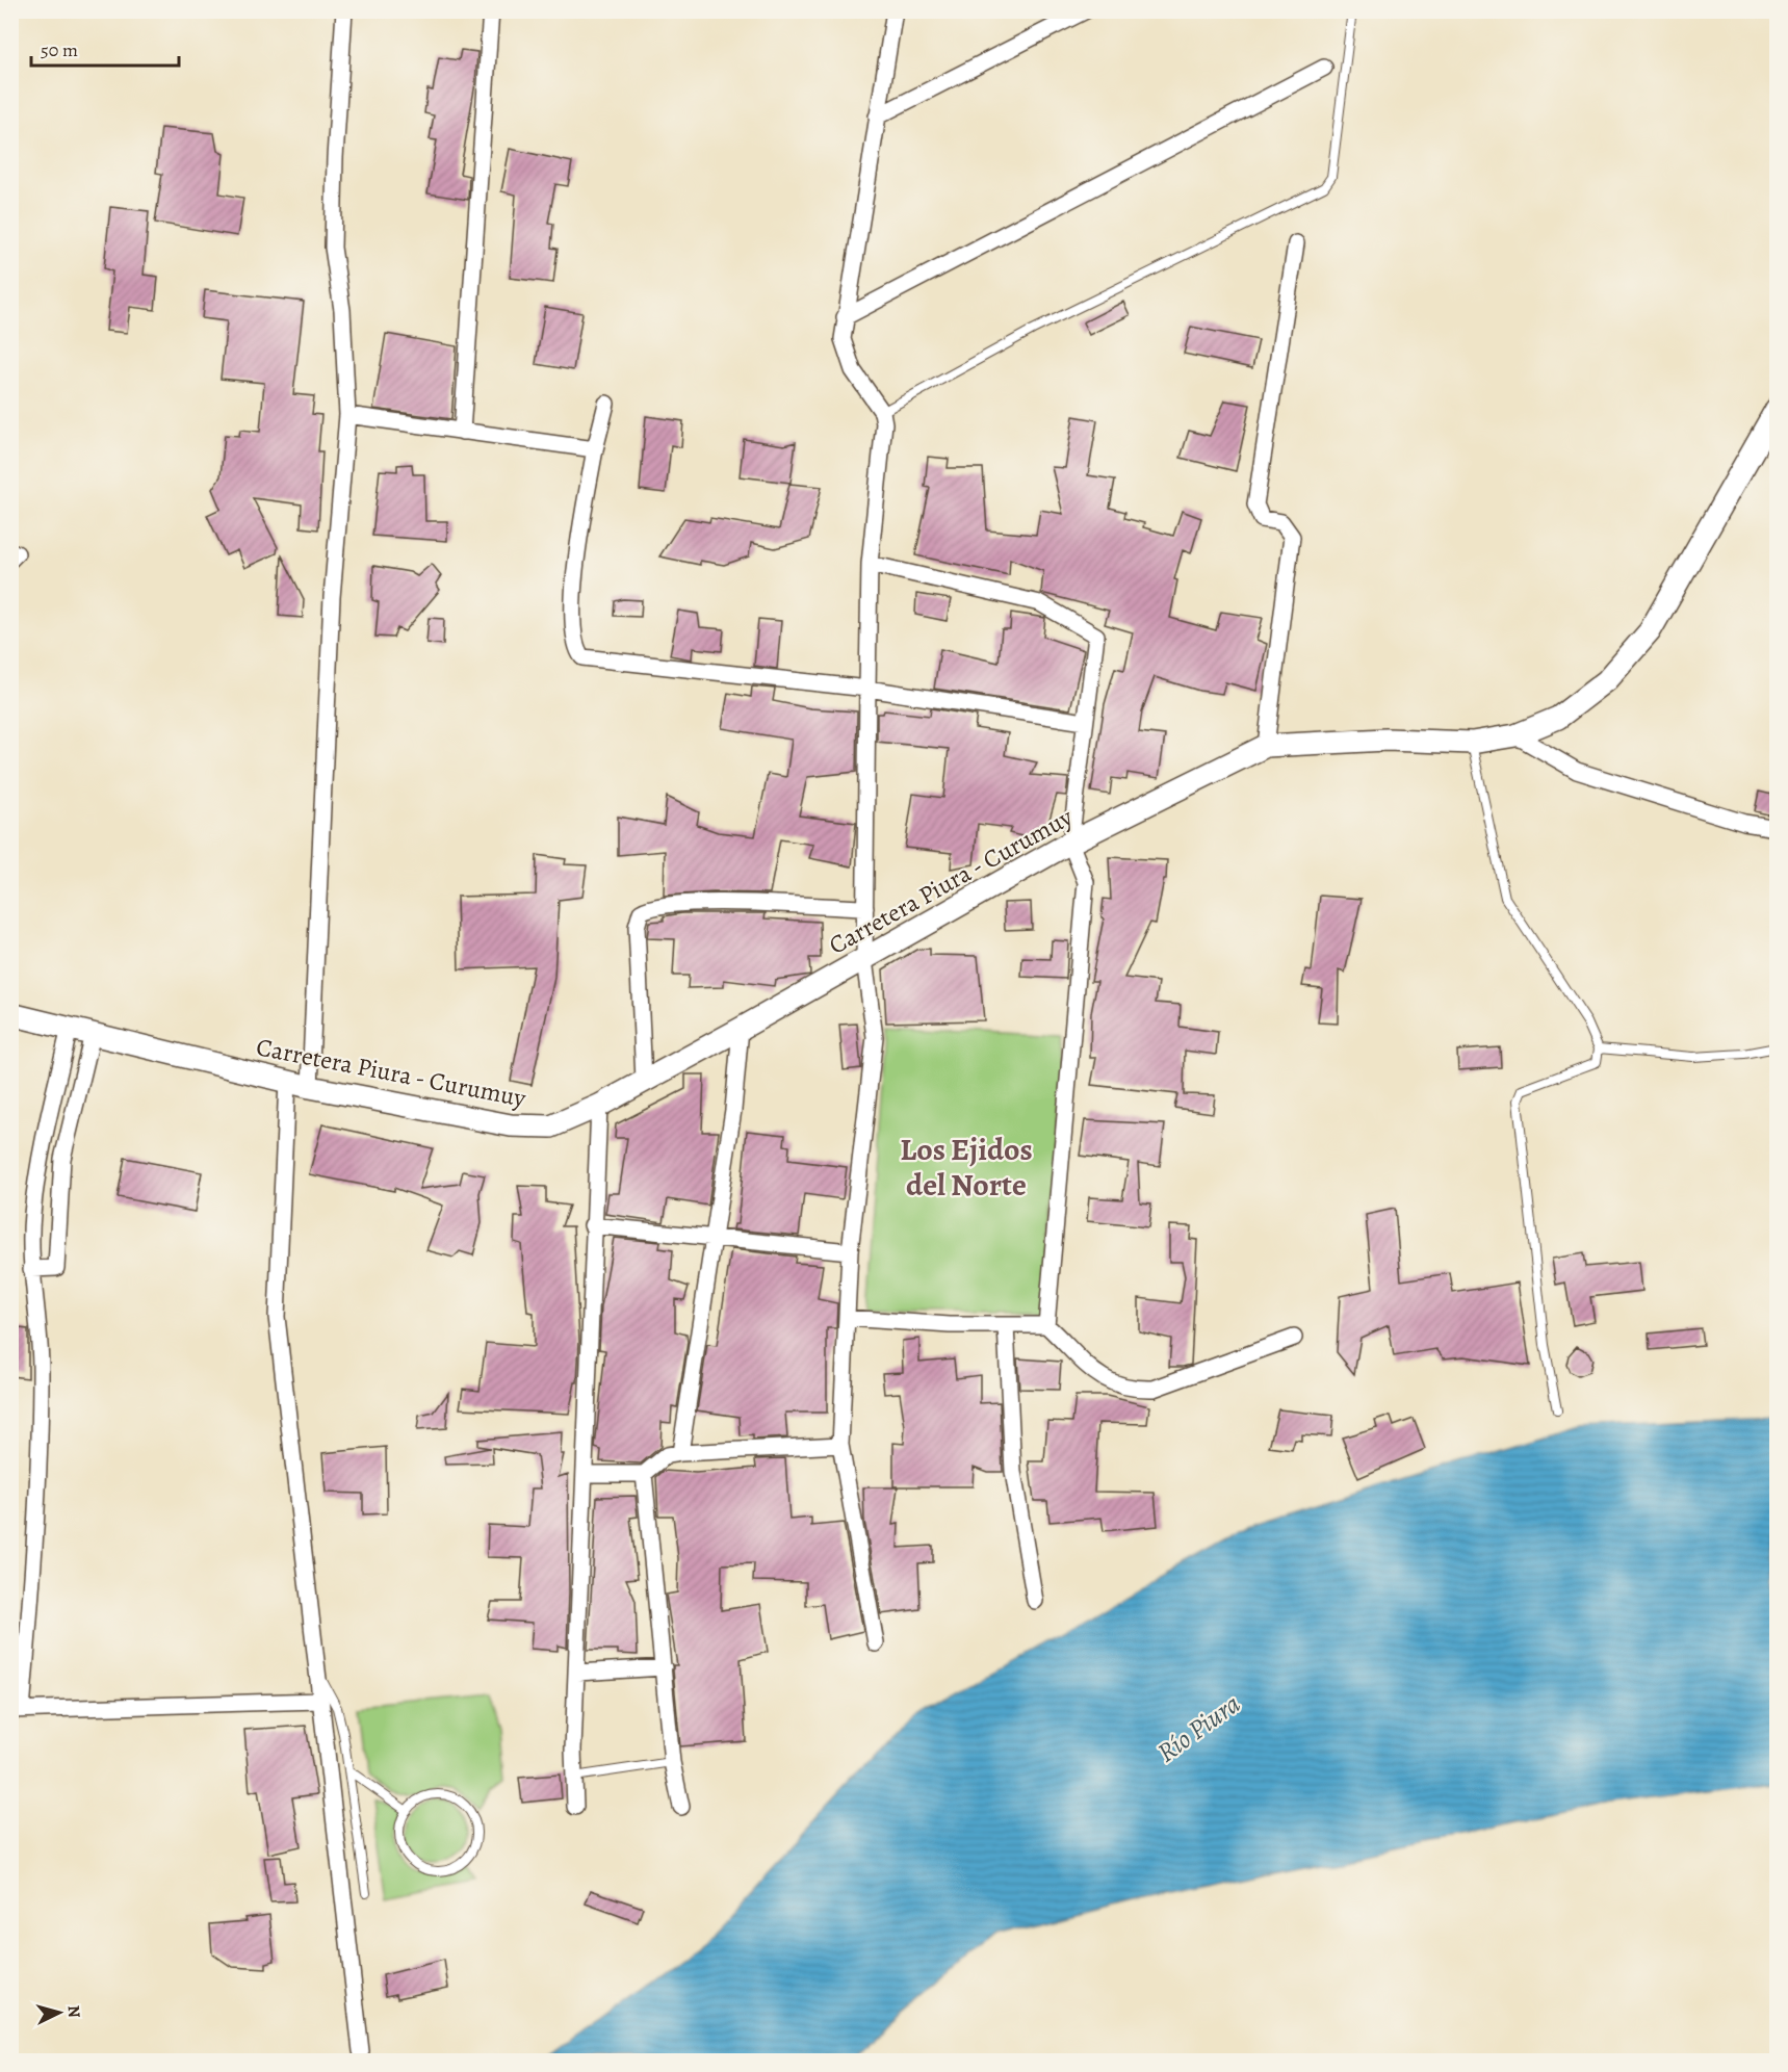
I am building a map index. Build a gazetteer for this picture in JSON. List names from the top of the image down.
{
  "streets": {
    "main road": ["Carretera Piura - Curumuy"]
  },
  "districts": ["Los Ejidos del Norte"],
  "water": ["Río Piura"],
  "scale_bar": "50 m",
  "north": "right"
}
